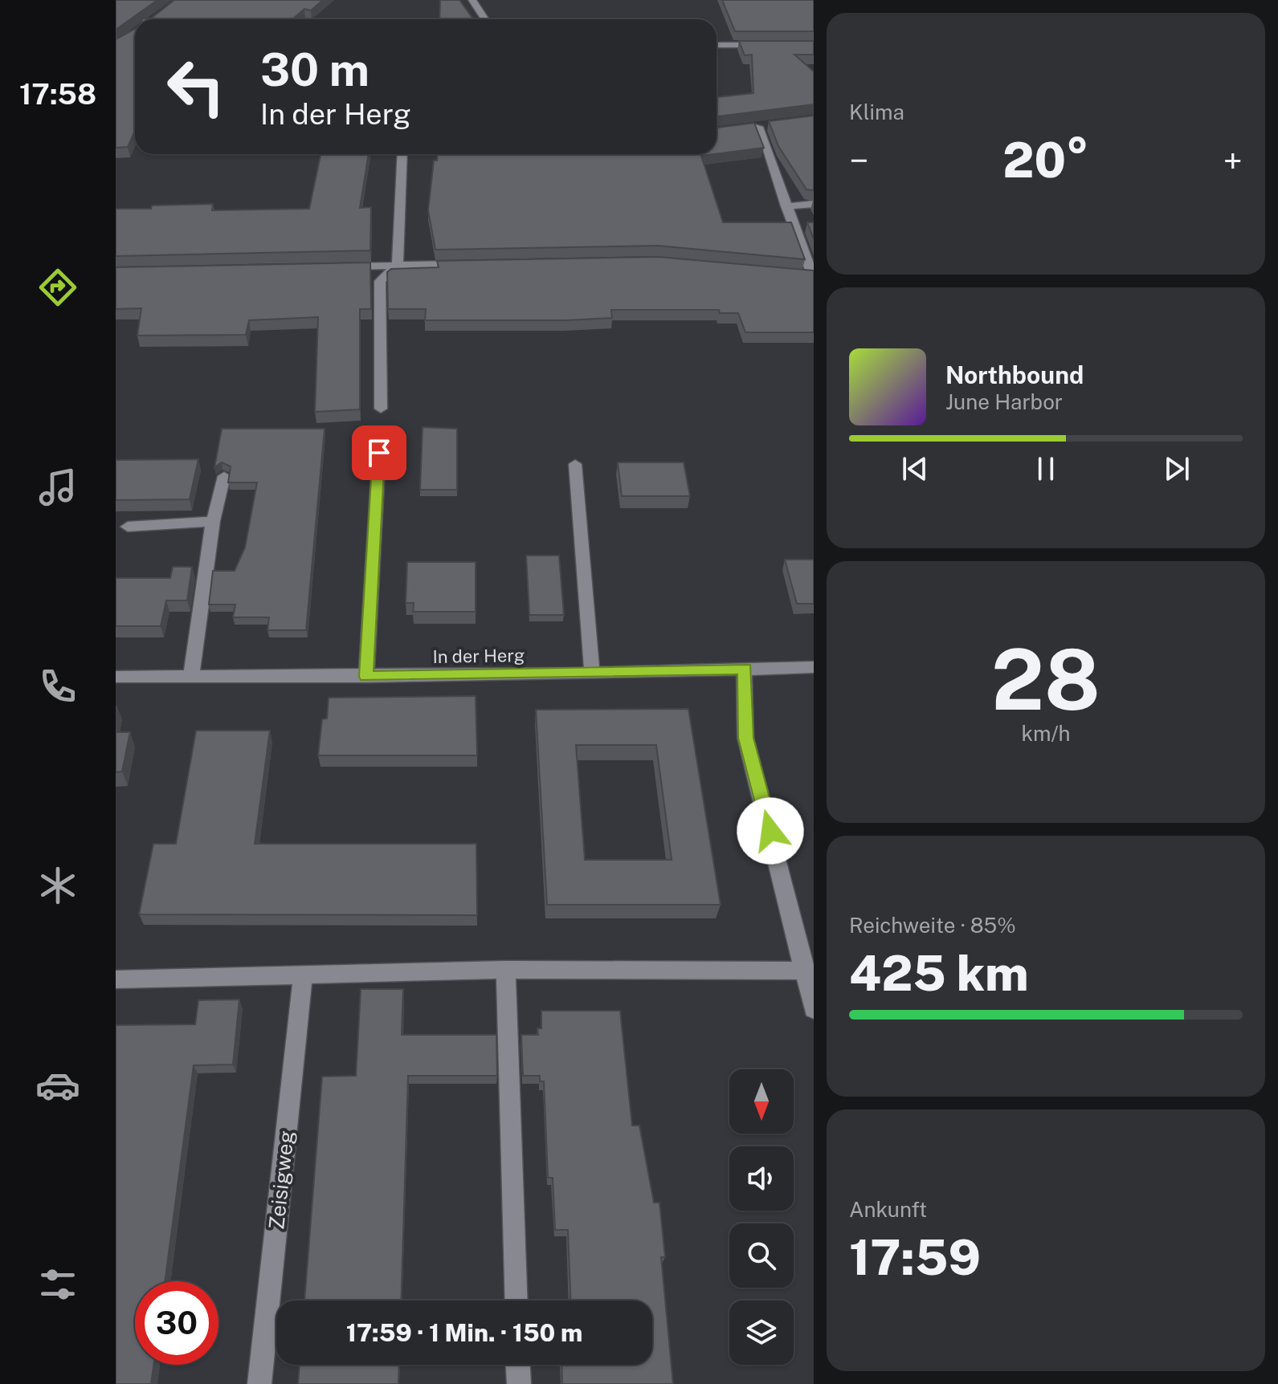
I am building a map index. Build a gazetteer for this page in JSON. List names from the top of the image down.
{
  "streets": {
    "street": ["In der Herg", "Zeisigweg"]
  },
  "north": "bottom",
  "page": {
    "tabs": "17:58",
    "tile": [
      "Klima",
      ["28", "km/h"],
      ["Reichweite · 85%", "425 km"],
      ["Ankunft", "17:59"]
    ],
    "turn": ["30 m", "In der Herg"],
    "heat": ["−", "20°", "+"],
    "song": ["Northbound", "June Harbor"],
    "limit": "30",
    "trip": "17:59 · 1 Min. · 150 m"
  }
}
